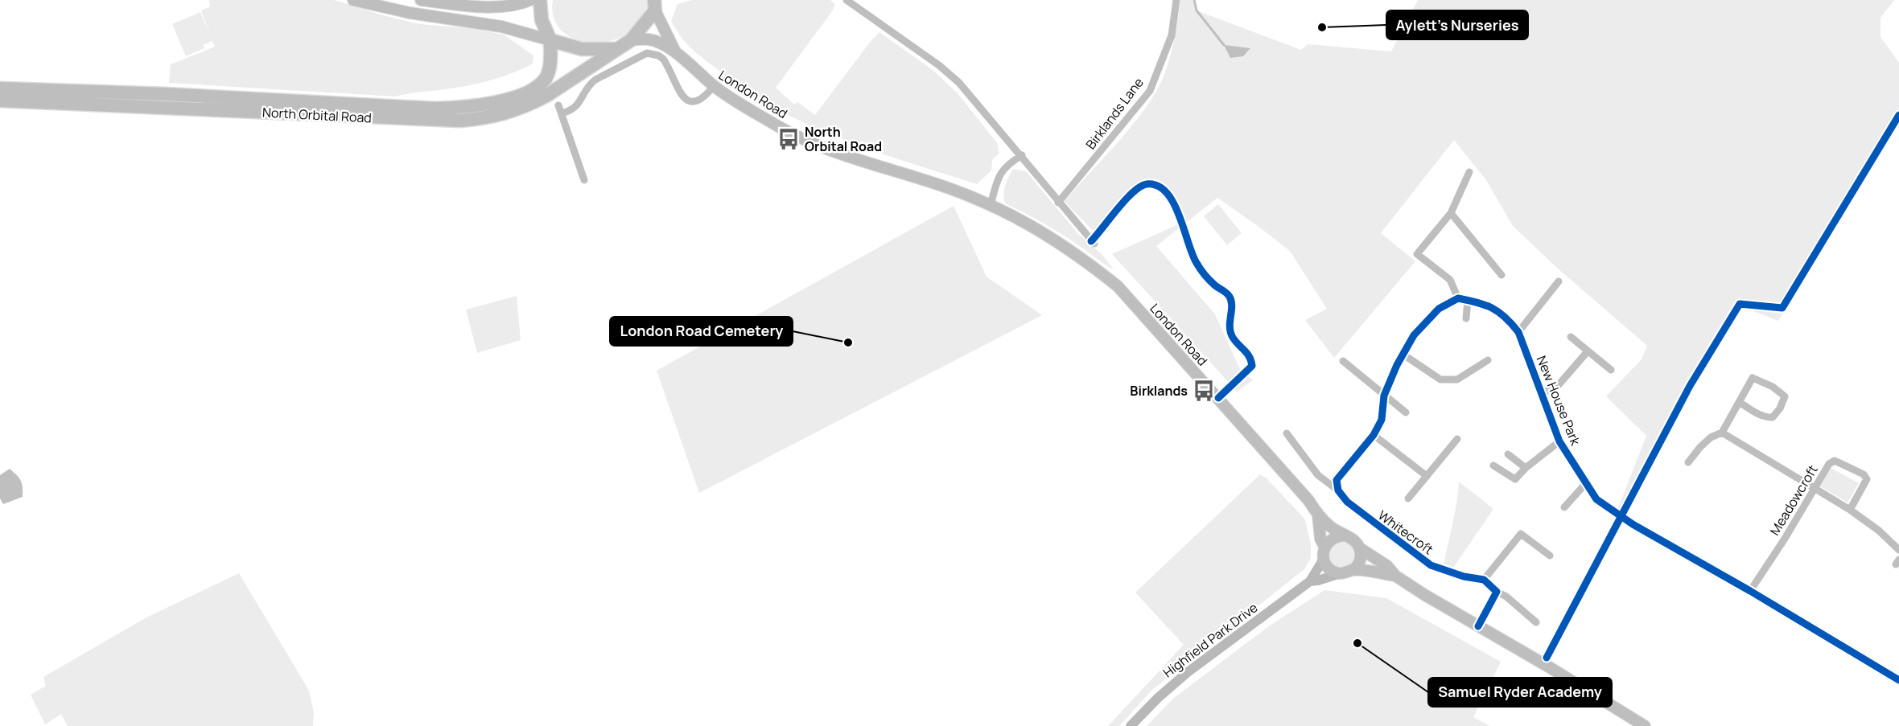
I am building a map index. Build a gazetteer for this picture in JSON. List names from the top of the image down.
{
  "streets": {
    "highway": ["North Orbital Road"],
    "main road": ["London Road"],
    "street": [
      "Birklands Lane",
      "New House Park",
      "Meadowcroft",
      "Whitecroft",
      "Highfield Park Drive"
    ]
  },
  "crossings": [
    ["London Road", "North Orbital Road"],
    ["London Road", "Highfield Park Drive"],
    ["New House Park", "Meadowcroft"]
  ],
  "places": {
    "other": ["Aylett's Nurseries", "London Road Cemetery", "Samuel Ryder Academy"],
    "bus stop": ["North Orbital Road", "Birklands"]
  }
}
